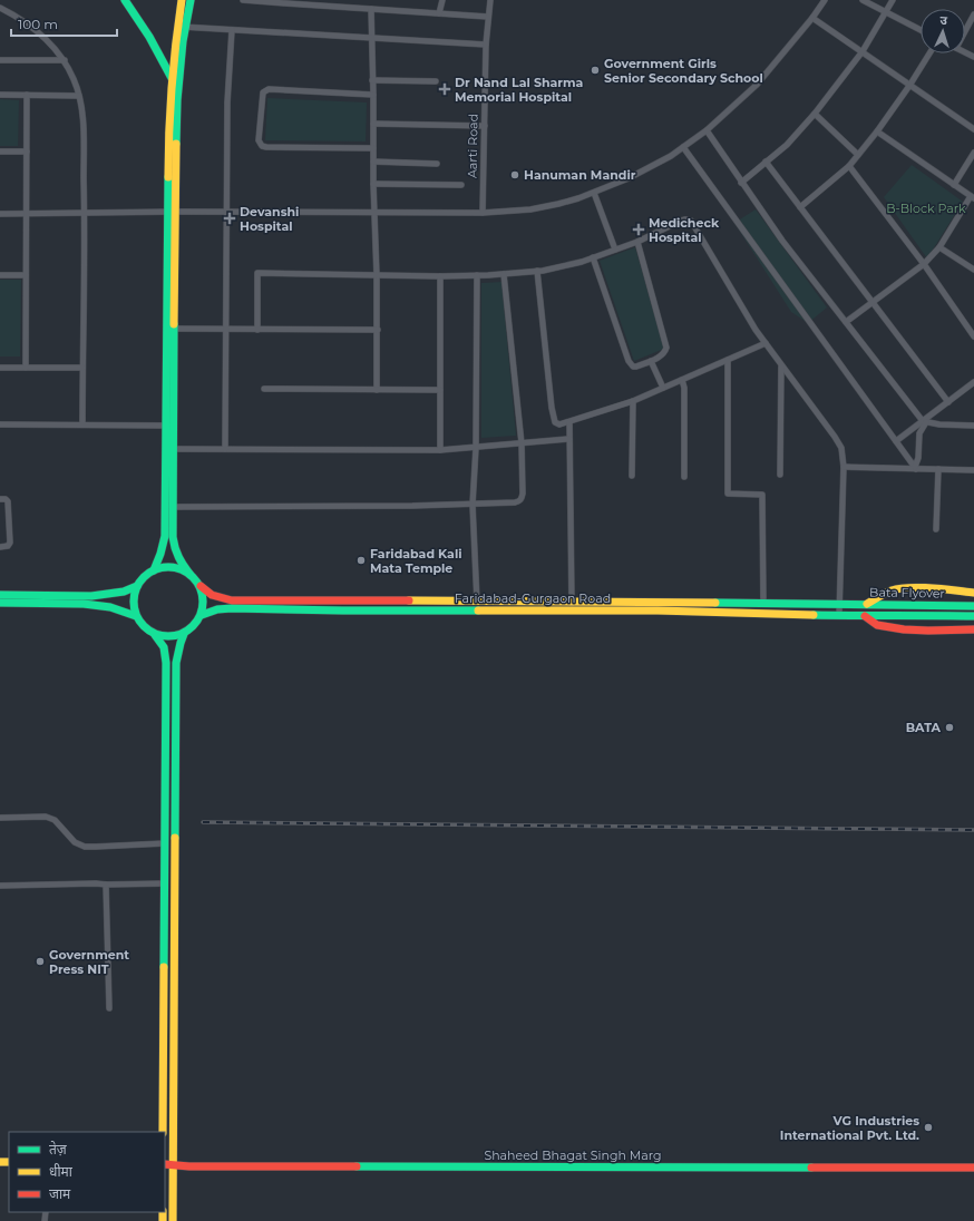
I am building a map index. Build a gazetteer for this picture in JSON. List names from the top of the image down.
{
  "streets": {
    "street": [
      "Aarti Road",
      "Bata Flyover",
      "Faridabad-Gurgaon Road",
      "Shaheed Bhagat Singh Marg"
    ]
  },
  "crossings": [
    ["Bata Flyover", "Faridabad-Gurgaon Road"]
  ],
  "parks": ["B-Block Park"],
  "places": {
    "other": [
      "Government Girls Senior Secondary School",
      "Hanuman Mandir",
      "Faridabad Kali Mata Temple",
      "BATA",
      "Government Press NIT",
      "VG Industries International Pvt. Ltd."
    ],
    "health": ["Dr Nand Lal Sharma Memorial Hospital", "Devanshi Hospital", "Medicheck Hospital"]
  },
  "legend": ["तेज़", "धीमा", "जाम"],
  "scale_bar": "100 m",
  "north": "top"
}
